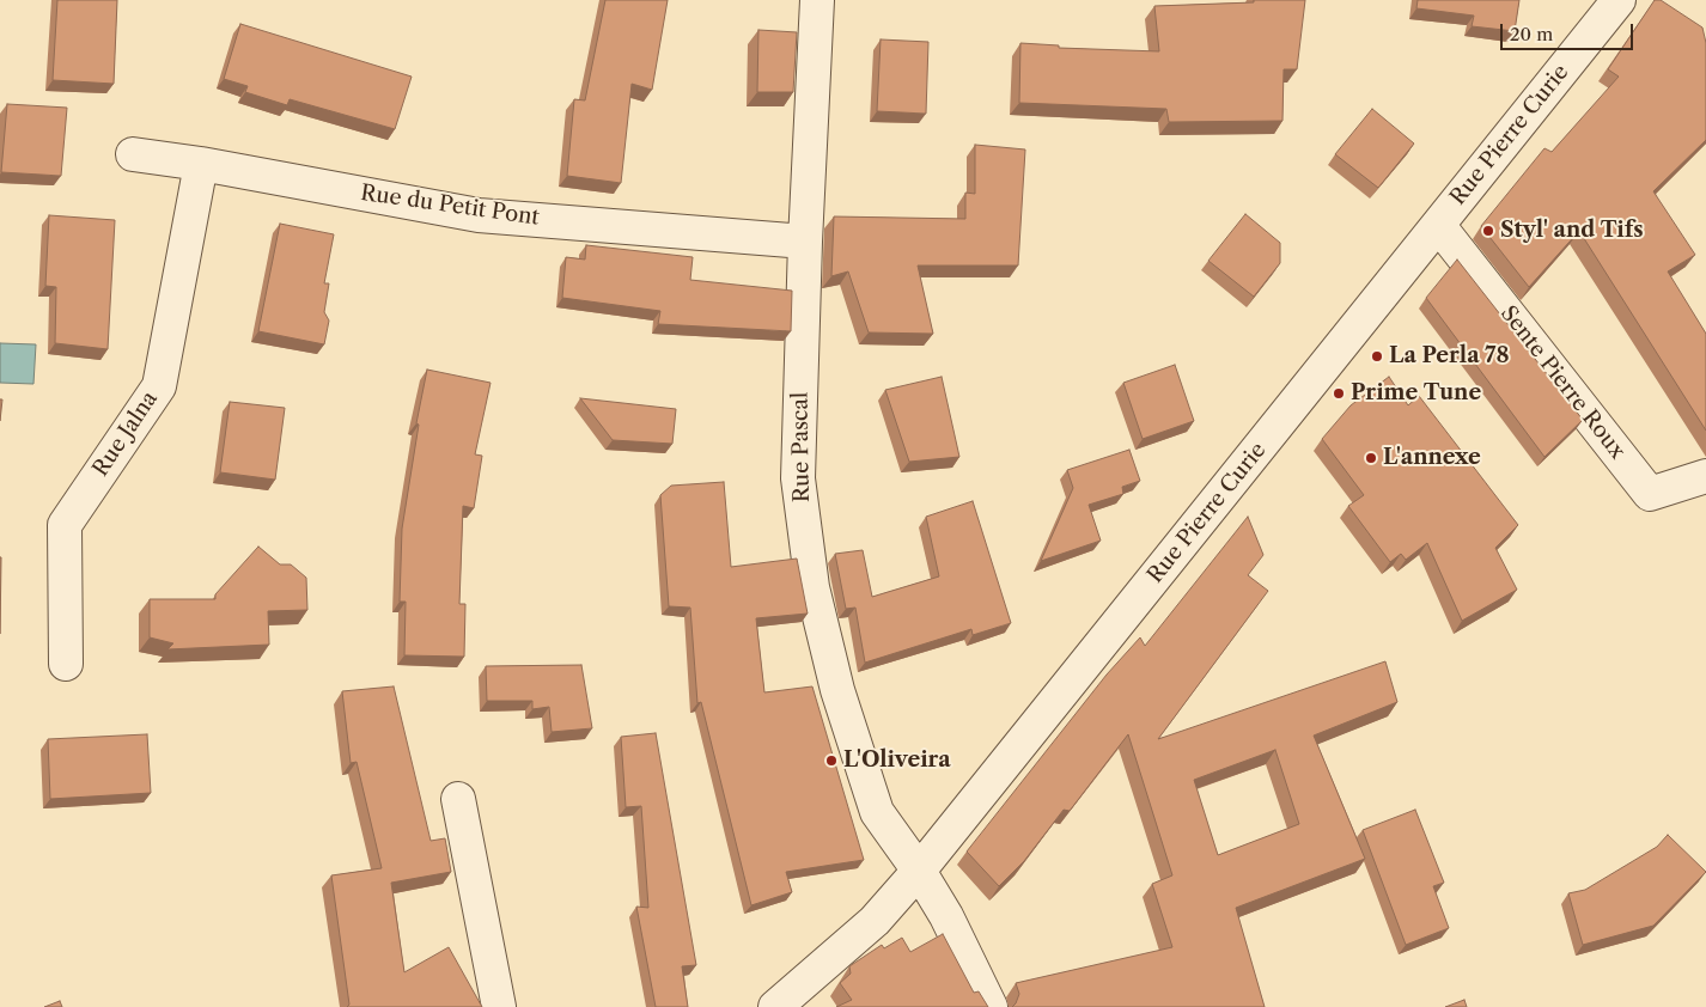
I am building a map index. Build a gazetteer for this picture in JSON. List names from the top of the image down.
{
  "streets": {
    "street": [
      "Rue Pierre Curie",
      "Rue du Petit Pont",
      "Sente Pierre Roux",
      "Rue Jalna",
      "Rue Pascal"
    ]
  },
  "crossings": [
    ["Rue Pierre Curie", "Sente Pierre Roux"],
    ["Rue Pierre Curie", "Rue Pascal"],
    ["Rue du Petit Pont", "Rue Jalna"],
    ["Rue du Petit Pont", "Rue Pascal"]
  ],
  "places": [
    "Styl' and Tifs",
    "La Perla 78",
    "Prime Tune",
    "L'annexe",
    "L'Oliveira"
  ],
  "scale_bar": "20 m"
}
